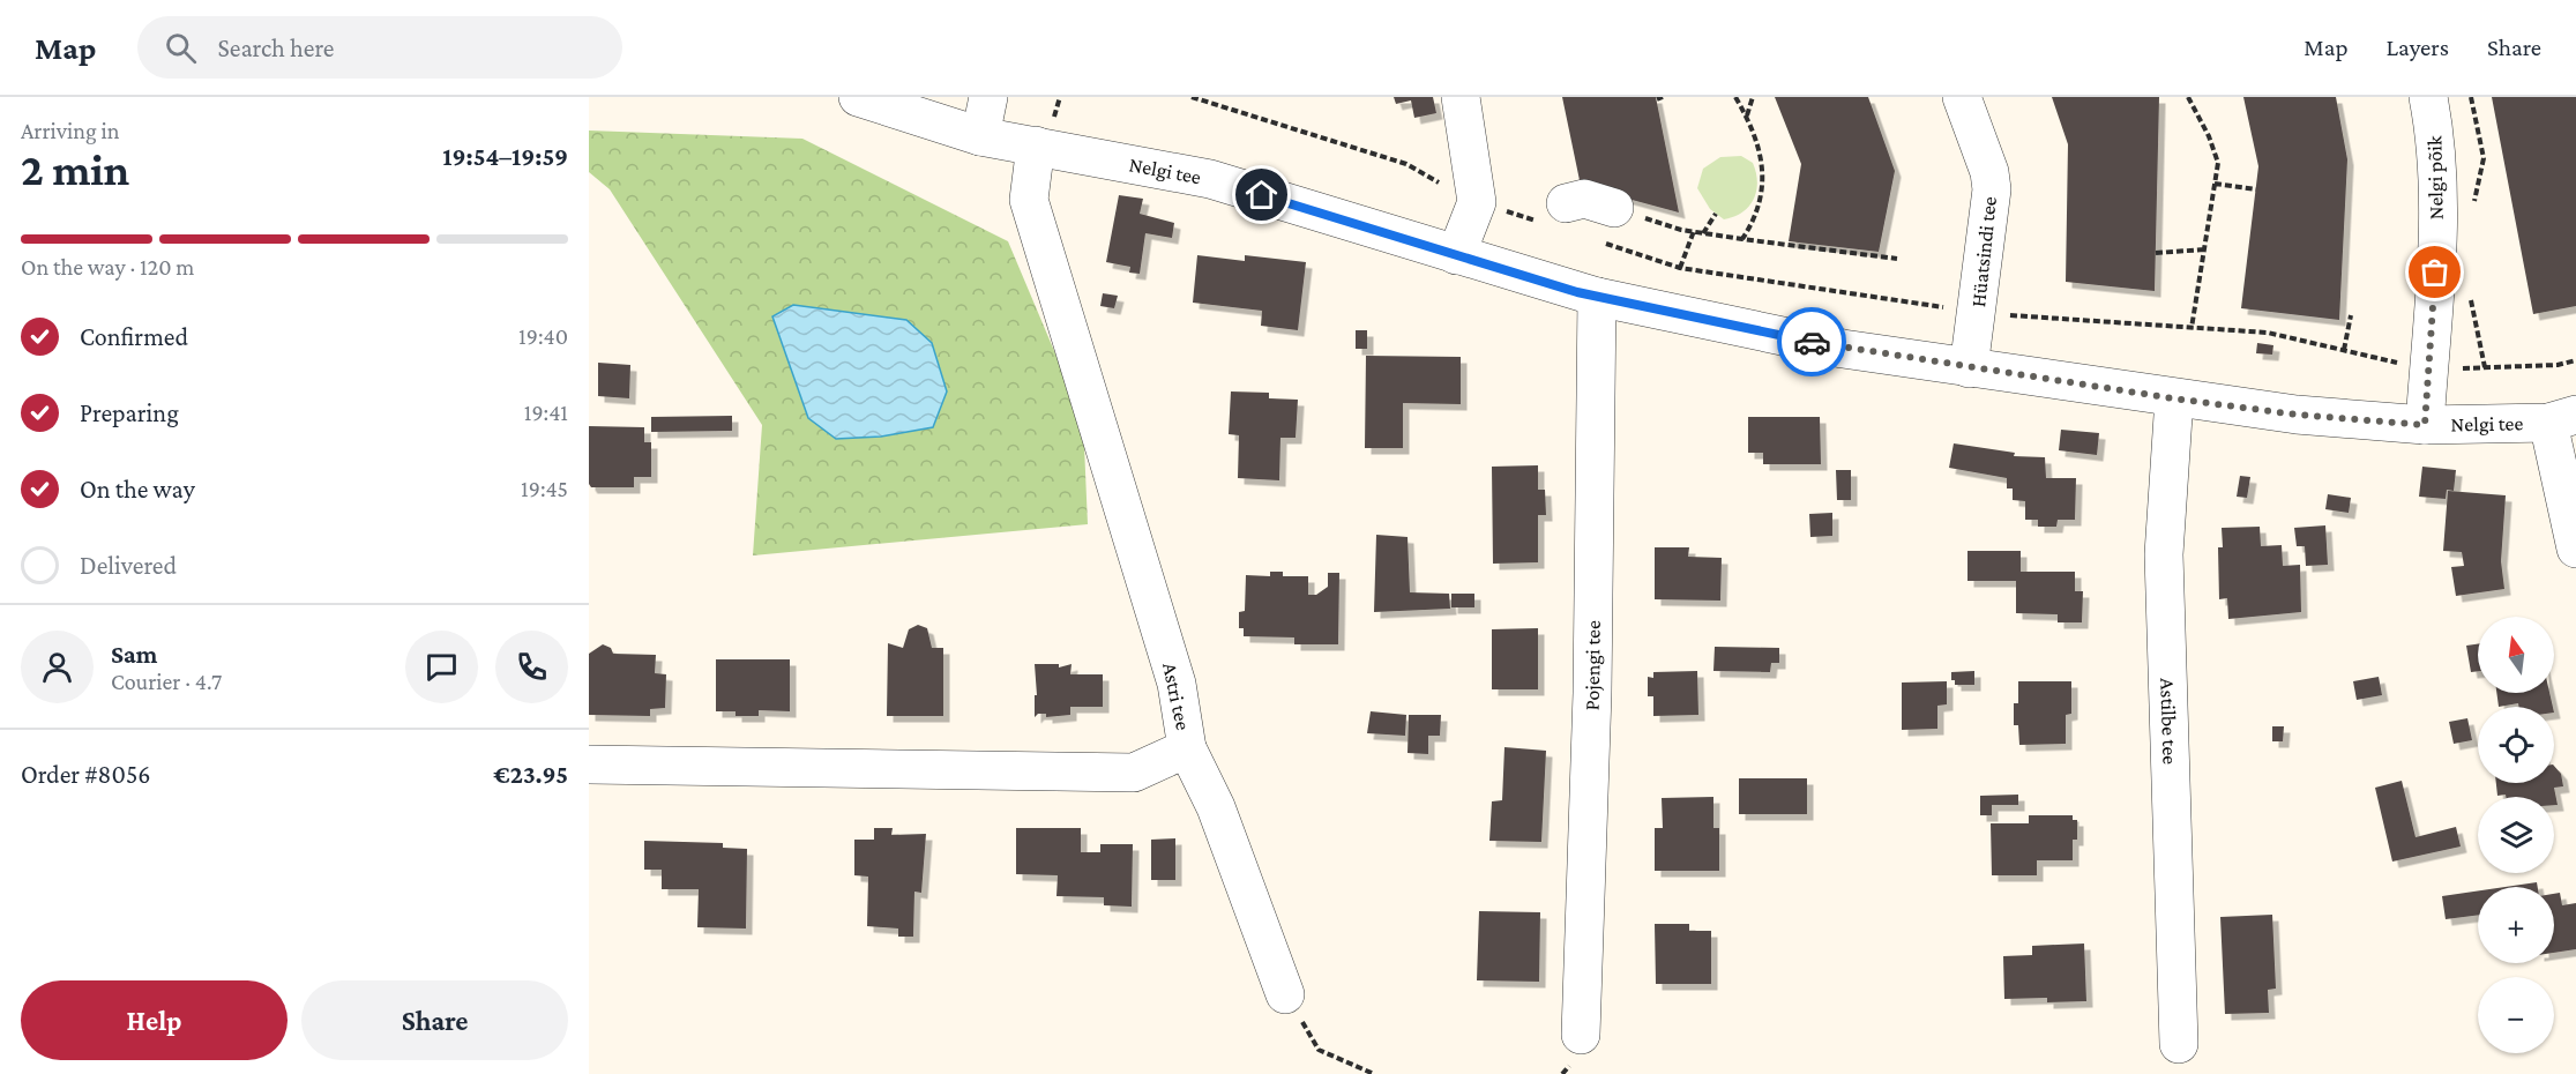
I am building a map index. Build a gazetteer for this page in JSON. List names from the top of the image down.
{
  "streets": {
    "street": [
      "Nelgi tee",
      "Nelgi põik",
      "Hüatsindi tee",
      "Pojengi tee",
      "Astri tee",
      "Astilbe tee"
    ]
  },
  "crossings": [
    ["Nelgi tee", "Nelgi põik"],
    ["Nelgi tee", "Hüatsindi tee"],
    ["Nelgi tee", "Pojengi tee"],
    ["Nelgi tee", "Astri tee"],
    ["Nelgi tee", "Astilbe tee"]
  ],
  "north": "top",
  "page": {
    "header": "Map",
    "search": "Search here",
    "nav": ["Map", "Layers", "Share"],
    "heading": ["2 min", "Arriving in", "19:54–19:59"],
    "panel": [
      "Sam",
      "Courier · 4.7",
      "Order #8056",
      "€23.95"
    ],
    "bar": "On the way · 120 m",
    "list": [
      ["Confirmed", "19:40"],
      ["Preparing", "19:41"],
      ["On the way", "19:45"],
      "Delivered"
    ],
    "map_buttons": ["+", "−"],
    "buttons": ["Help", "Share"]
  }
}
